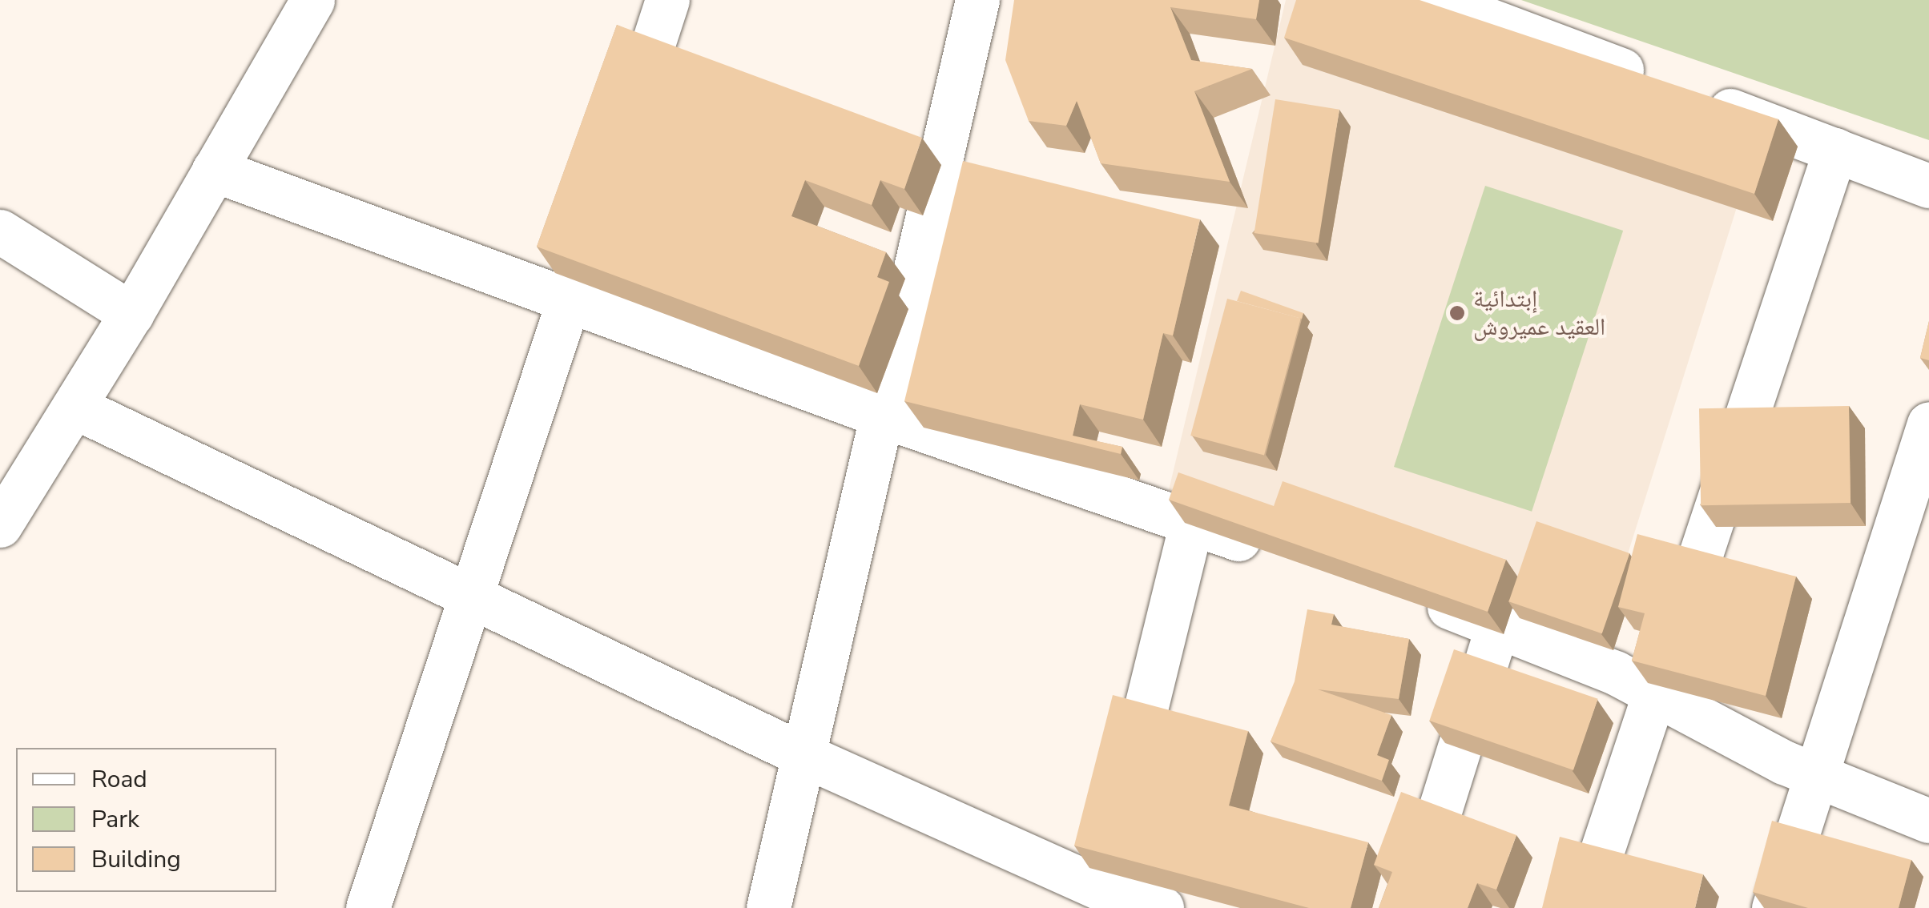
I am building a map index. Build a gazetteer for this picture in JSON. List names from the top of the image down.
{
  "places": ["إبتدائية العقيد عميروش"],
  "legend": ["Road", "Park", "Building"]
}
